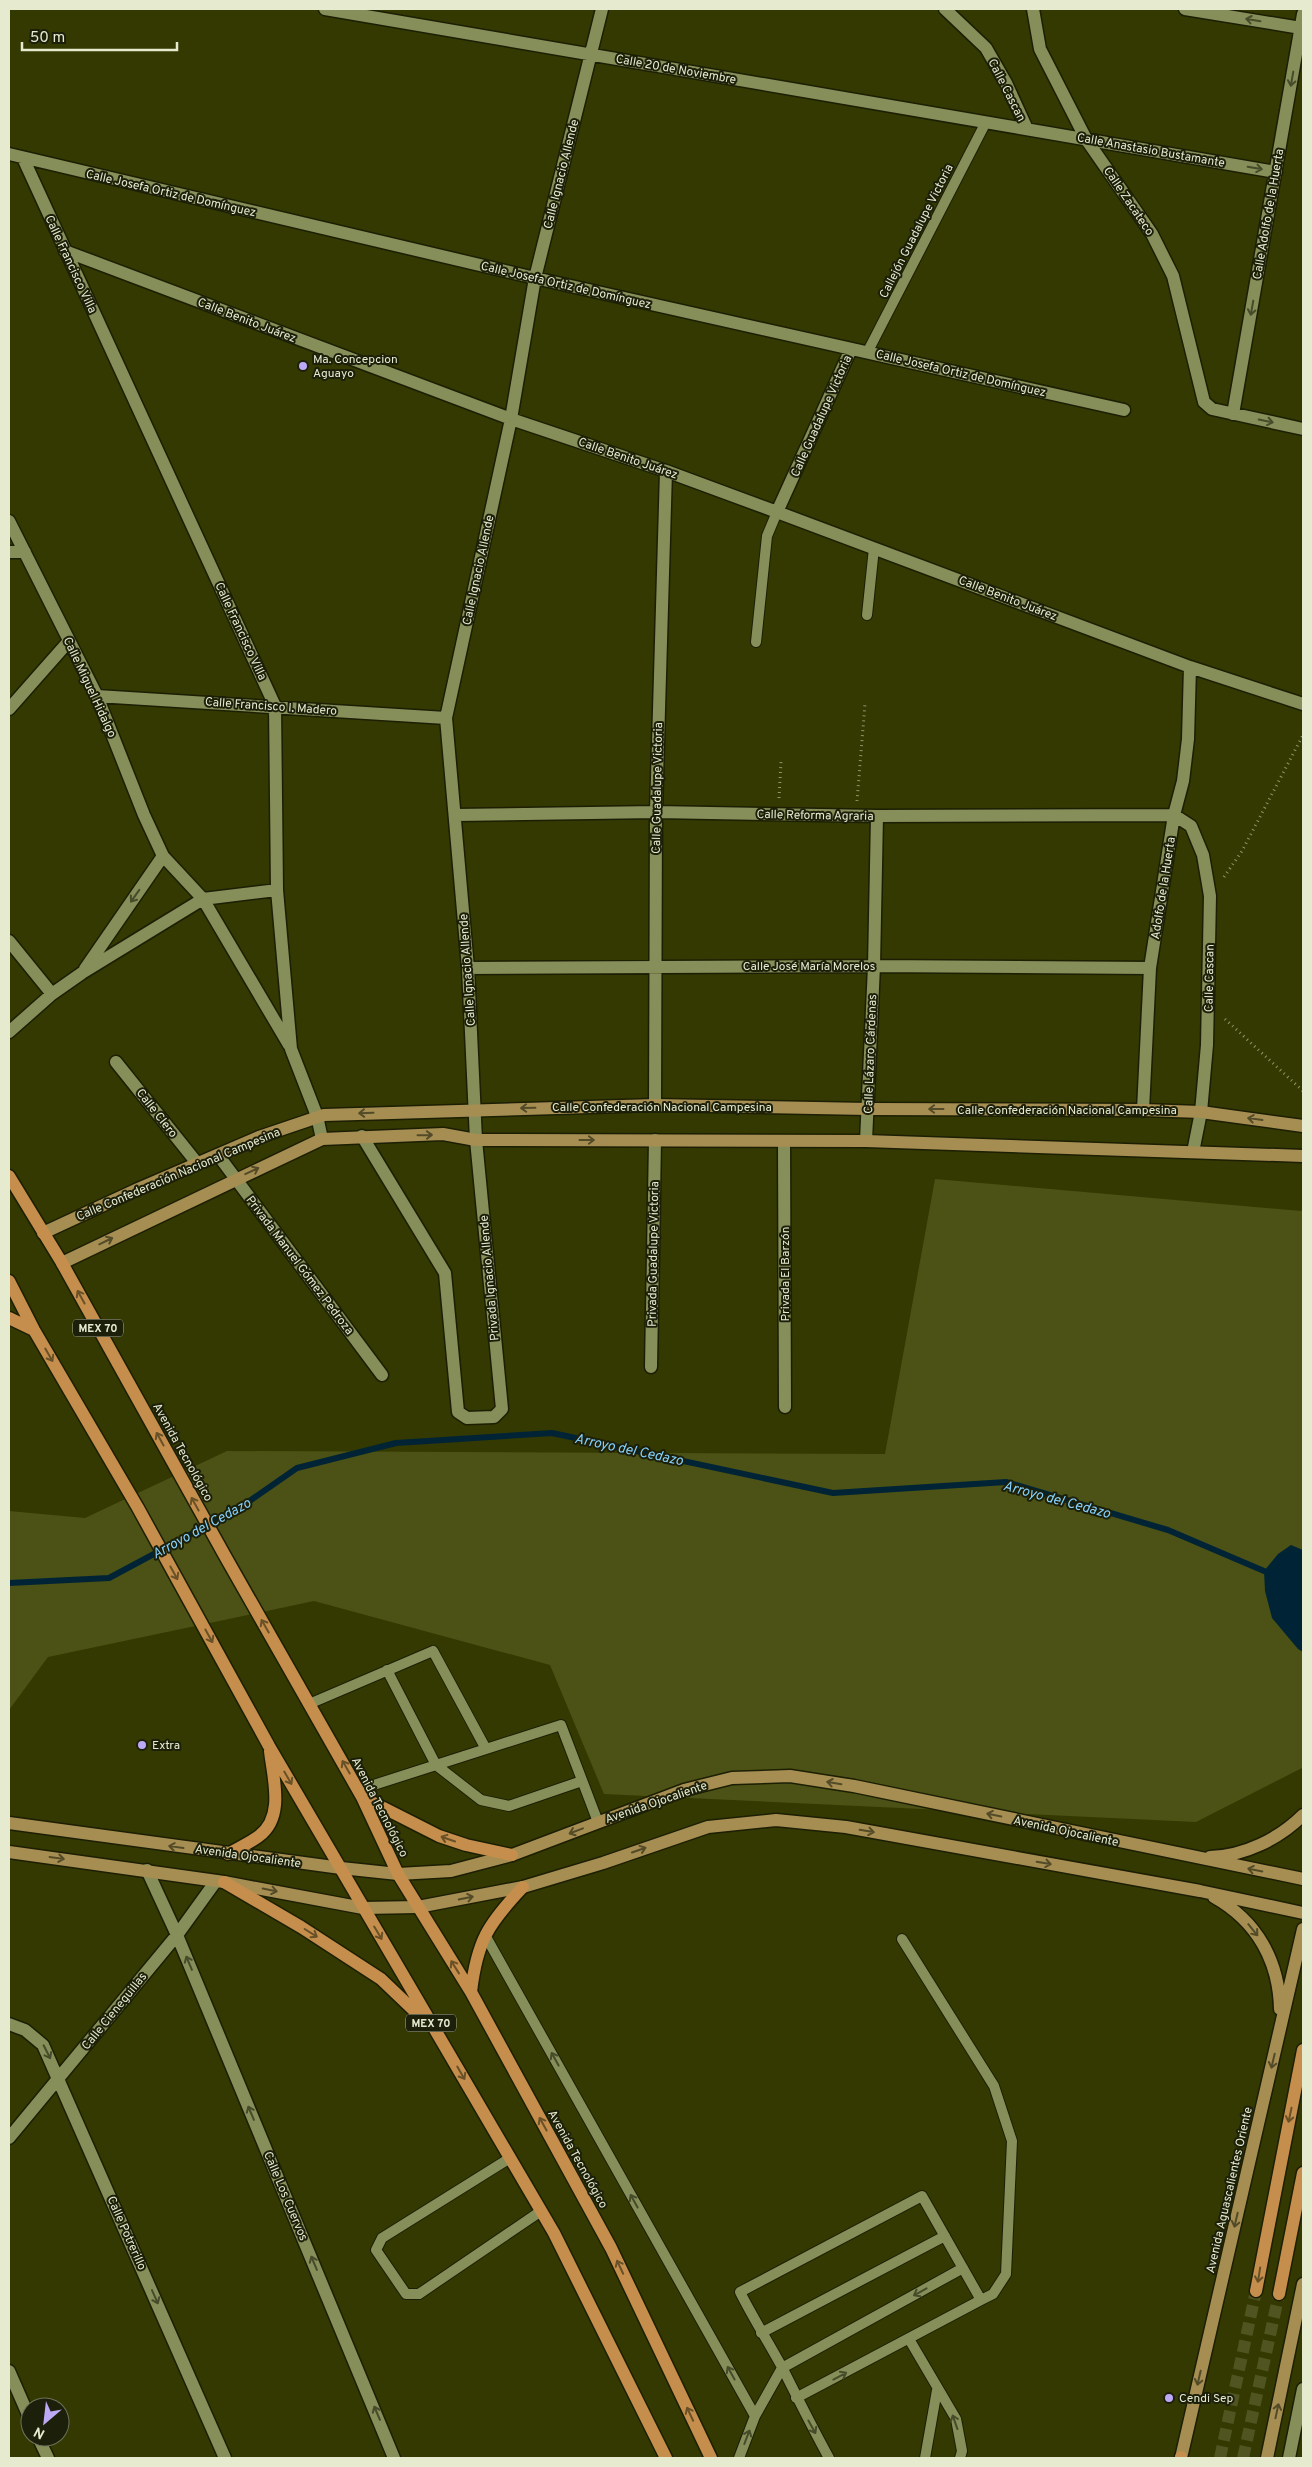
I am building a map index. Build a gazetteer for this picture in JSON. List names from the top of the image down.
{
  "streets": {
    "main road": ["MEX 70", "Avenida Tecnológico"],
    "street": [
      "Calle 20 de Noviembre",
      "Calle Cascan",
      "Calle Anastasio Bustamante",
      "Calle Ignacio Allende",
      "Calle Josefa Ortiz de Domínguez",
      "Calle Zacateco",
      "Calle Adolfo de la Huerta",
      "Calle Francisco Villa",
      "Calle Benito Juárez",
      "Calle Guadalupe Victoria",
      "Calle Miguel Hidalgo",
      "Calle Francisco I. Madero",
      "Calle Reforma Agraria",
      "Adolfo de la Huerta",
      "Calle José María Morelos",
      "Calle Lázaro Cárdenas",
      "Calle Confederación Nacional Campesina",
      "Calle Clero",
      "Privada Guadalupe Victoria",
      "Privada Manuel Gómez Pedroza",
      "Privada El Barzón",
      "Privada Ignacio Allende",
      "Avenida Ojocaliente",
      "Calle Cieneguillas",
      "Avenida Aguascalientes Oriente",
      "Calle Los Cuervos",
      "Calle Potrerillo"
    ],
    "lane": ["Callejón Guadalupe Victoria"]
  },
  "crossings": [
    ["Calle 20 de Noviembre", "Calle Cascan"],
    ["Calle 20 de Noviembre", "Calle Anastasio Bustamante"],
    ["Calle 20 de Noviembre", "Calle Ignacio Allende"],
    ["Calle 20 de Noviembre", "Callejón Guadalupe Victoria"],
    ["Calle Cascan", "Calle Anastasio Bustamante"],
    ["Calle Cascan", "Calle Reforma Agraria"],
    ["Calle Cascan", "Adolfo de la Huerta"],
    ["Calle Cascan", "Calle Confederación Nacional Campesina"],
    ["Calle Anastasio Bustamante", "Calle Zacateco"],
    ["Calle Anastasio Bustamante", "Calle Adolfo de la Huerta"],
    ["Calle Ignacio Allende", "Calle Josefa Ortiz de Domínguez"],
    ["Calle Ignacio Allende", "Calle Benito Juárez"],
    ["Calle Ignacio Allende", "Calle Francisco I. Madero"],
    ["Calle Ignacio Allende", "Calle Reforma Agraria"],
    ["Calle Ignacio Allende", "Calle José María Morelos"],
    ["Calle Ignacio Allende", "Calle Confederación Nacional Campesina"],
    ["Calle Ignacio Allende", "Privada Ignacio Allende"],
    ["Calle Josefa Ortiz de Domínguez", "Callejón Guadalupe Victoria"],
    ["Calle Josefa Ortiz de Domínguez", "Calle Francisco Villa"],
    ["Calle Josefa Ortiz de Domínguez", "Calle Guadalupe Victoria"],
    ["Calle Zacateco", "Calle Adolfo de la Huerta"],
    ["Calle Francisco Villa", "Calle Benito Juárez"],
    ["Calle Francisco Villa", "Calle Miguel Hidalgo"],
    ["Calle Francisco Villa", "Calle Francisco I. Madero"],
    ["Calle Francisco Villa", "Calle Confederación Nacional Campesina"],
    ["Calle Benito Juárez", "Calle Guadalupe Victoria"],
    ["Calle Benito Juárez", "Adolfo de la Huerta"],
    ["Calle Guadalupe Victoria", "Calle Reforma Agraria"],
    ["Calle Guadalupe Victoria", "Calle José María Morelos"],
    ["Calle Guadalupe Victoria", "Calle Confederación Nacional Campesina"],
    ["Calle Miguel Hidalgo", "Calle Francisco I. Madero"],
    ["Calle Reforma Agraria", "Adolfo de la Huerta"],
    ["Calle Reforma Agraria", "Calle Lázaro Cárdenas"],
    ["Adolfo de la Huerta", "Calle José María Morelos"],
    ["Adolfo de la Huerta", "Calle Confederación Nacional Campesina"],
    ["Calle José María Morelos", "Calle Lázaro Cárdenas"],
    ["Calle Lázaro Cárdenas", "Calle Confederación Nacional Campesina"],
    ["Calle Confederación Nacional Campesina", "Calle Clero"],
    ["Calle Confederación Nacional Campesina", "Privada Guadalupe Victoria"],
    ["Calle Confederación Nacional Campesina", "Privada Manuel Gómez Pedroza"],
    ["Calle Confederación Nacional Campesina", "Privada El Barzón"],
    ["Calle Confederación Nacional Campesina", "Privada Ignacio Allende"],
    ["Calle Confederación Nacional Campesina", "Avenida Tecnológico"],
    ["MEX 70", "Avenida Ojocaliente"],
    ["Avenida Tecnológico", "Avenida Ojocaliente"],
    ["Calle Cieneguillas", "Calle Los Cuervos"],
    ["Calle Cieneguillas", "Calle Potrerillo"]
  ],
  "one_way": [
    "Calle Anastasio Bustamante",
    "Calle Adolfo de la Huerta",
    "Calle Los Cuervos",
    "Calle Potrerillo"
  ],
  "water": ["Arroyo del Cedazo"],
  "places": ["Ma. Concepcion Aguayo", "Extra", "Cendi Sep"],
  "scale_bar": "50 m",
  "north": "bottom left"
}
